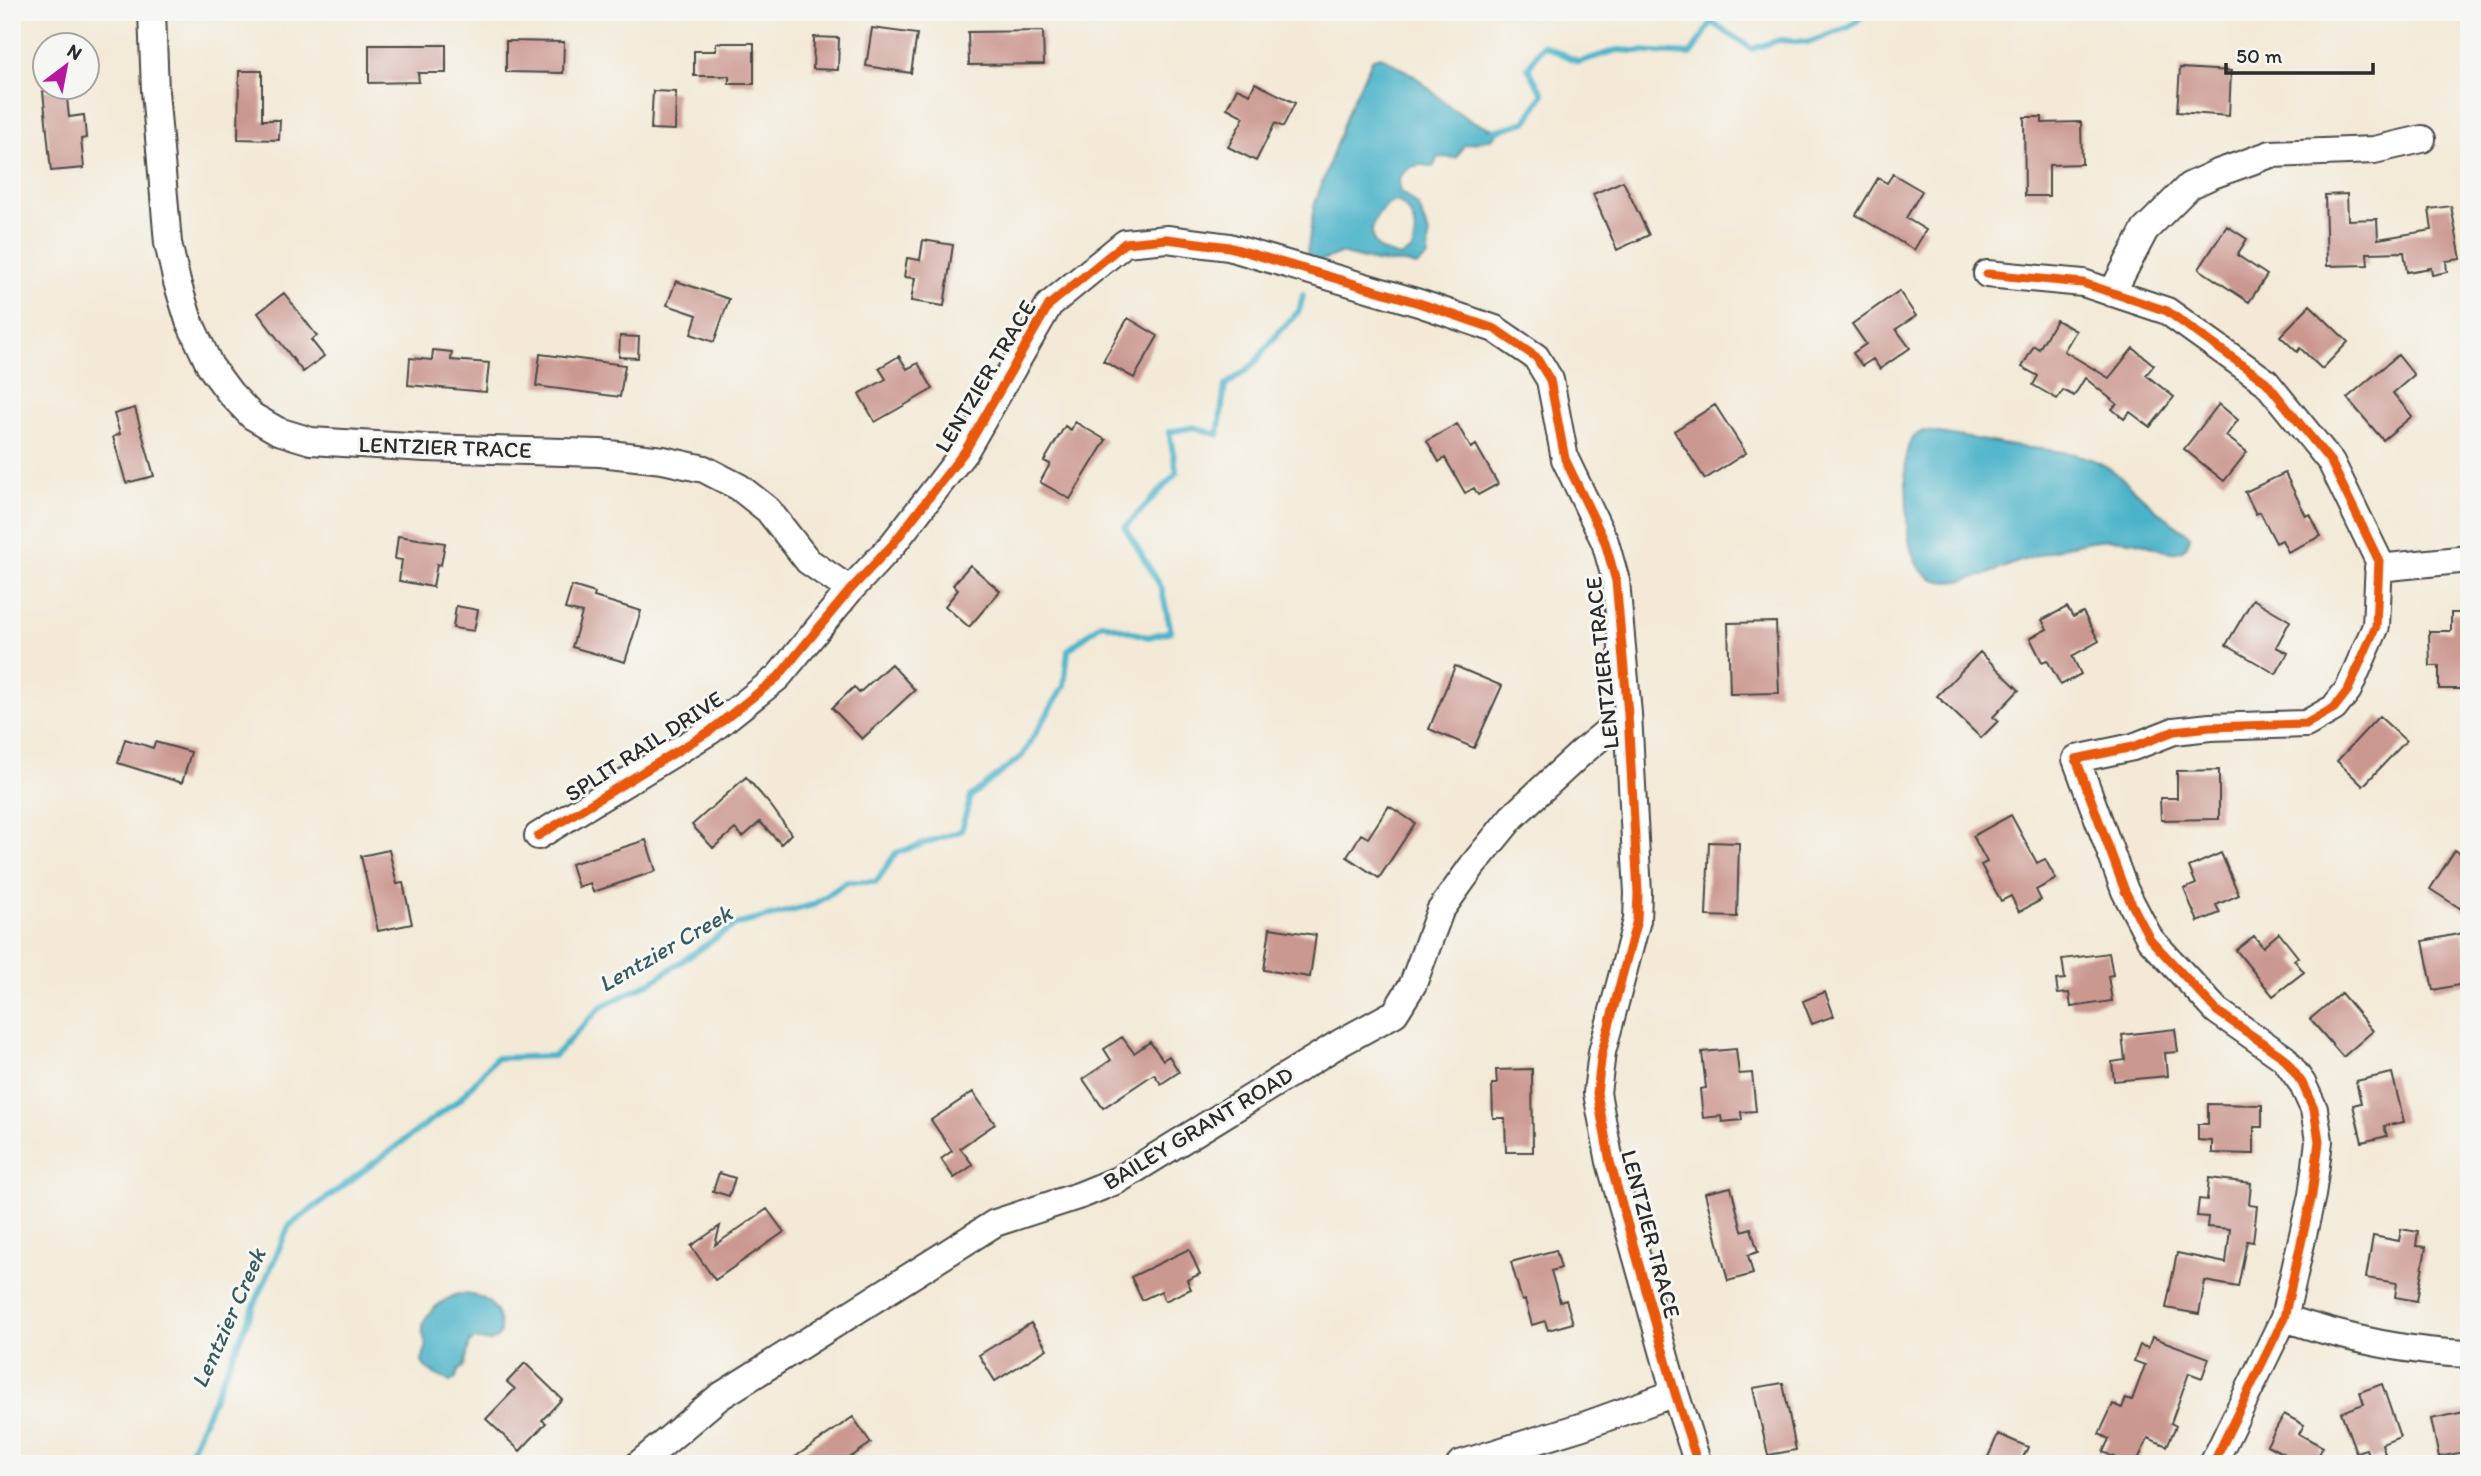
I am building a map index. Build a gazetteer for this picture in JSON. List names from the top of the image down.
{
  "streets": {
    "street": ["LENTZIER TRACE", "SPLIT RAIL DRIVE", "BAILEY GRANT ROAD"]
  },
  "crossings": [
    ["LENTZIER TRACE", "SPLIT RAIL DRIVE"],
    ["LENTZIER TRACE", "BAILEY GRANT ROAD"]
  ],
  "water": ["Lentzier Creek"],
  "scale_bar": "50 m",
  "north": "top right"
}
